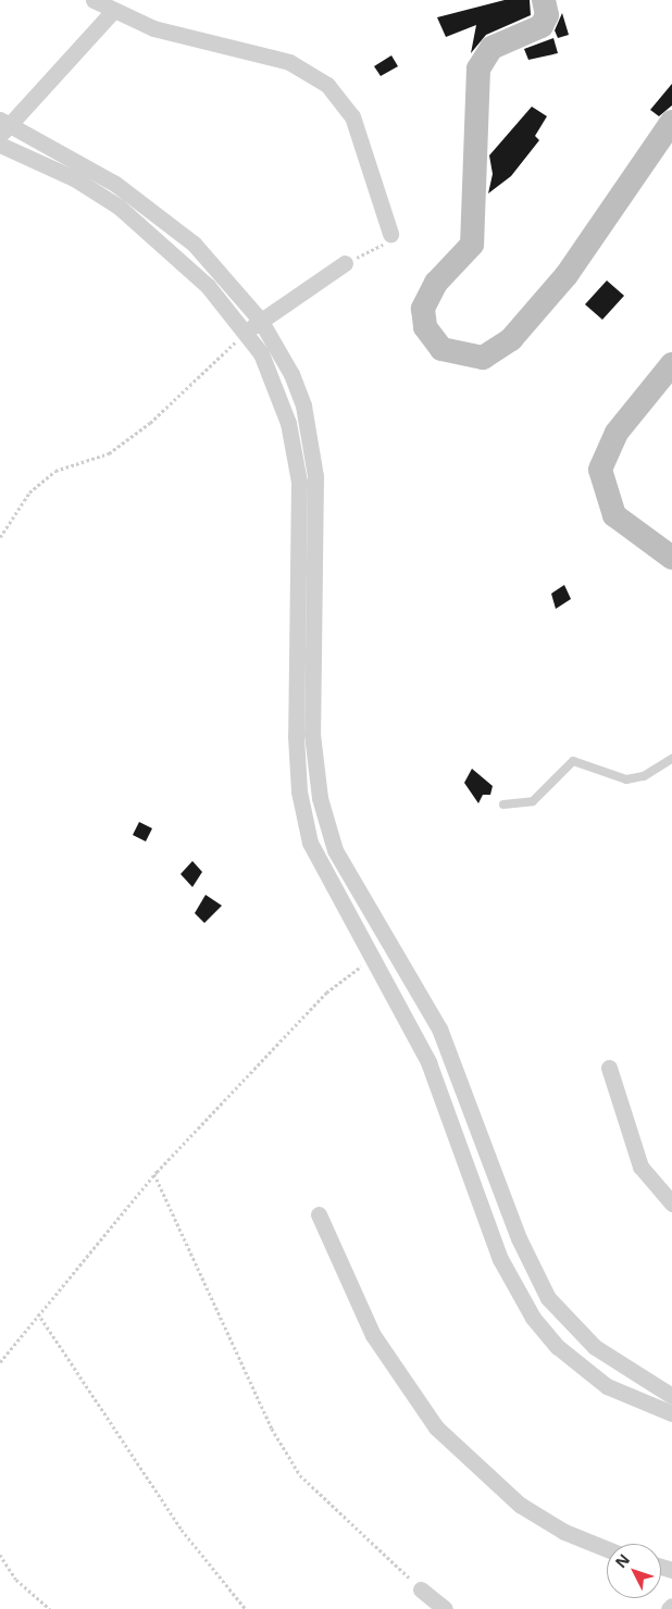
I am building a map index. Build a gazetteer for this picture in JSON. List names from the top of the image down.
{
  "north": "top left"
}
